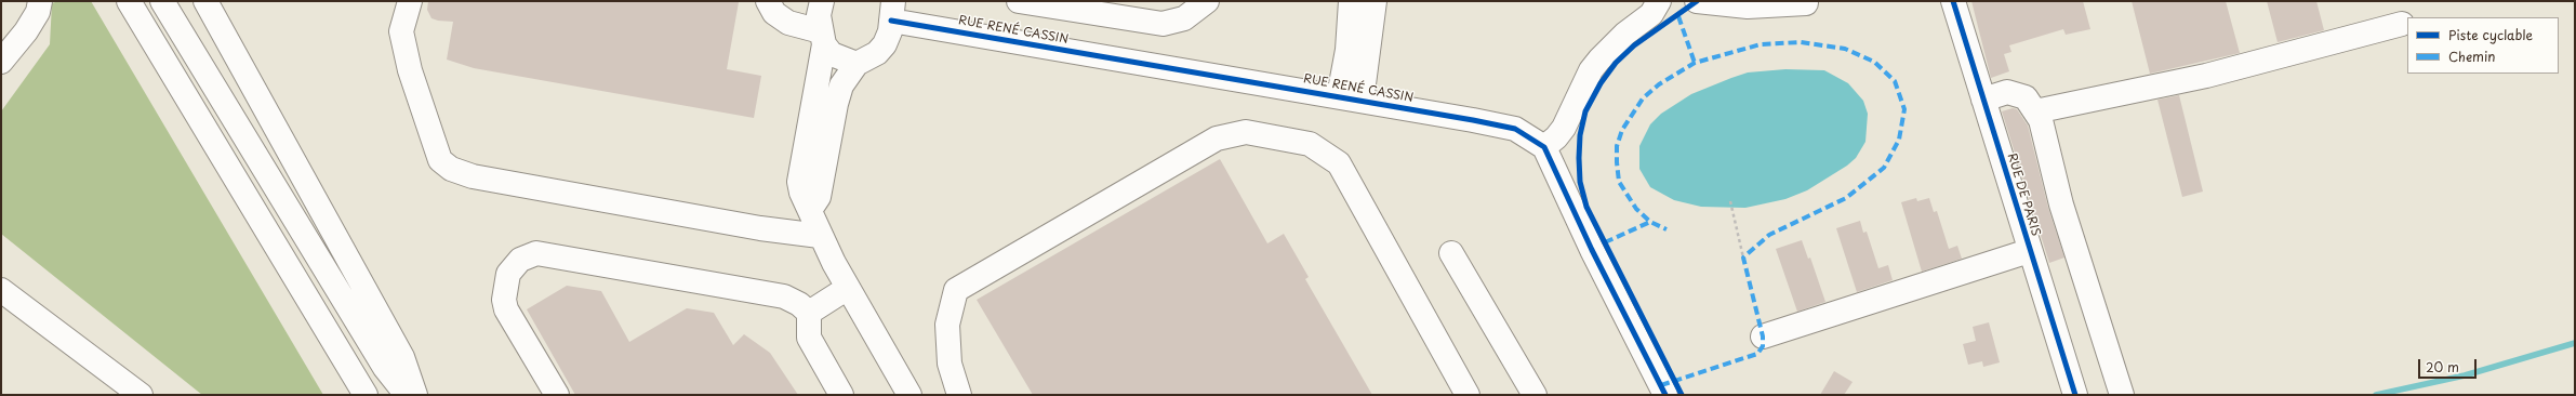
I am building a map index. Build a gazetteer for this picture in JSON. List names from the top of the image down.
{
  "streets": {
    "main road": ["RUE RENÉ CASSIN", "RUE DE PARIS"]
  },
  "legend": ["Piste cyclable", "Chemin"],
  "scale_bar": "20 m"
}
